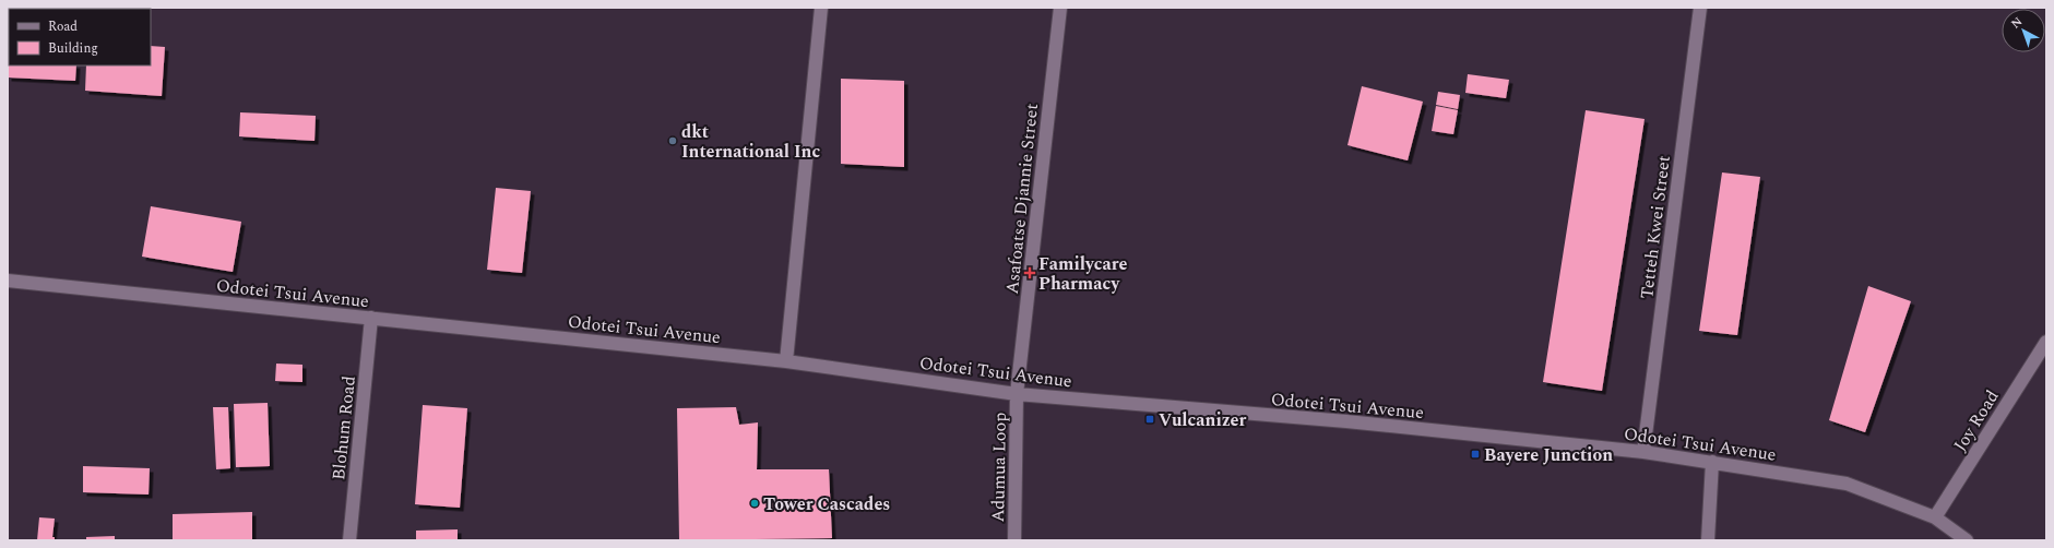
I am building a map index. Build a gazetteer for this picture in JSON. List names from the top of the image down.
{
  "streets": {
    "street": [
      "Asafoatse Djannie Street",
      "Tetteh Kwei Street",
      "Odotei Tsui Avenue",
      "Joy Road",
      "Blohum Road",
      "Adumua Loop"
    ]
  },
  "crossings": [
    ["Asafoatse Djannie Street", "Odotei Tsui Avenue"],
    ["Asafoatse Djannie Street", "Adumua Loop"],
    ["Tetteh Kwei Street", "Odotei Tsui Avenue"],
    ["Odotei Tsui Avenue", "Joy Road"],
    ["Odotei Tsui Avenue", "Blohum Road"],
    ["Odotei Tsui Avenue", "Adumua Loop"]
  ],
  "places": {
    "other": ["dkt International Inc", "Tower Cascades"],
    "health": ["Familycare Pharmacy"],
    "transit": ["Vulcanizer", "Bayere Junction"]
  },
  "legend": ["Road", "Building"],
  "north": "top left"
}
